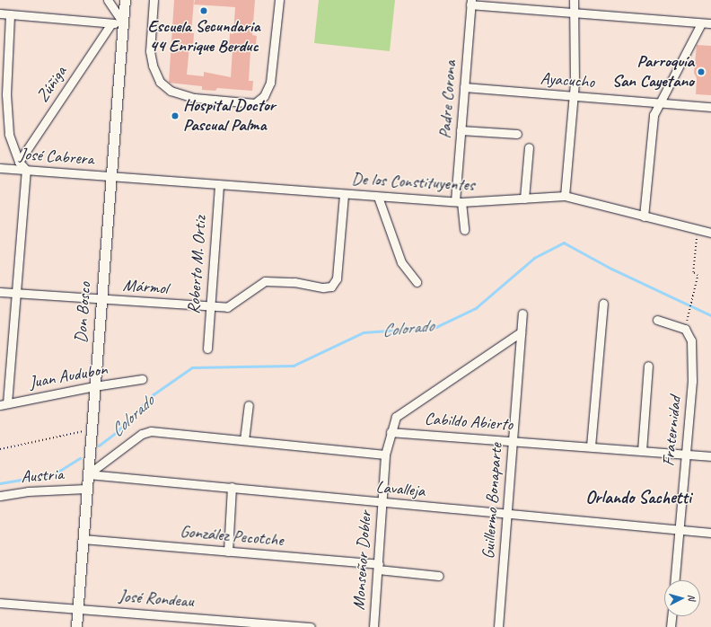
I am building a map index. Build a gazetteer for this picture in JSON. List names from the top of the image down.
{
  "streets": {
    "main road": ["Don Bosco"],
    "street": [
      "Ayacucho",
      "Zúñiga",
      "Padre Corona",
      "José Cabrera",
      "De los Constituyentes",
      "Roberto M. Ortiz",
      "Mármol",
      "Juan Audubon",
      "Cabildo Abierto",
      "Fraternidad",
      "Austria",
      "Lavalleja",
      "Guillermo Bonaparte",
      "González Pecotche",
      "Monseñor Dobler",
      "José Rondeau"
    ]
  },
  "crossings": [
    ["Ayacucho", "Padre Corona"],
    ["Padre Corona", "De los Constituyentes"],
    ["José Cabrera", "De los Constituyentes"],
    ["José Cabrera", "Don Bosco"],
    ["De los Constituyentes", "Roberto M. Ortiz"],
    ["De los Constituyentes", "Mármol"],
    ["De los Constituyentes", "Don Bosco"],
    ["Roberto M. Ortiz", "Mármol"],
    ["Mármol", "Don Bosco"],
    ["Don Bosco", "Juan Audubon"],
    ["Don Bosco", "Austria"],
    ["Don Bosco", "Lavalleja"],
    ["Don Bosco", "González Pecotche"],
    ["Don Bosco", "José Rondeau"],
    ["Cabildo Abierto", "Fraternidad"],
    ["Cabildo Abierto", "Guillermo Bonaparte"],
    ["Cabildo Abierto", "Monseñor Dobler"],
    ["Fraternidad", "Lavalleja"],
    ["Lavalleja", "Guillermo Bonaparte"],
    ["Lavalleja", "Monseñor Dobler"],
    ["González Pecotche", "Monseñor Dobler"]
  ],
  "districts": ["Orlando Sachetti"],
  "water": ["Colorado"],
  "places": ["Escuela Secundaria 44 Enrique Berduc", "Parroquía San Cayetano", "Hospital Doctor Pascual Palma"],
  "north": "right"
}
